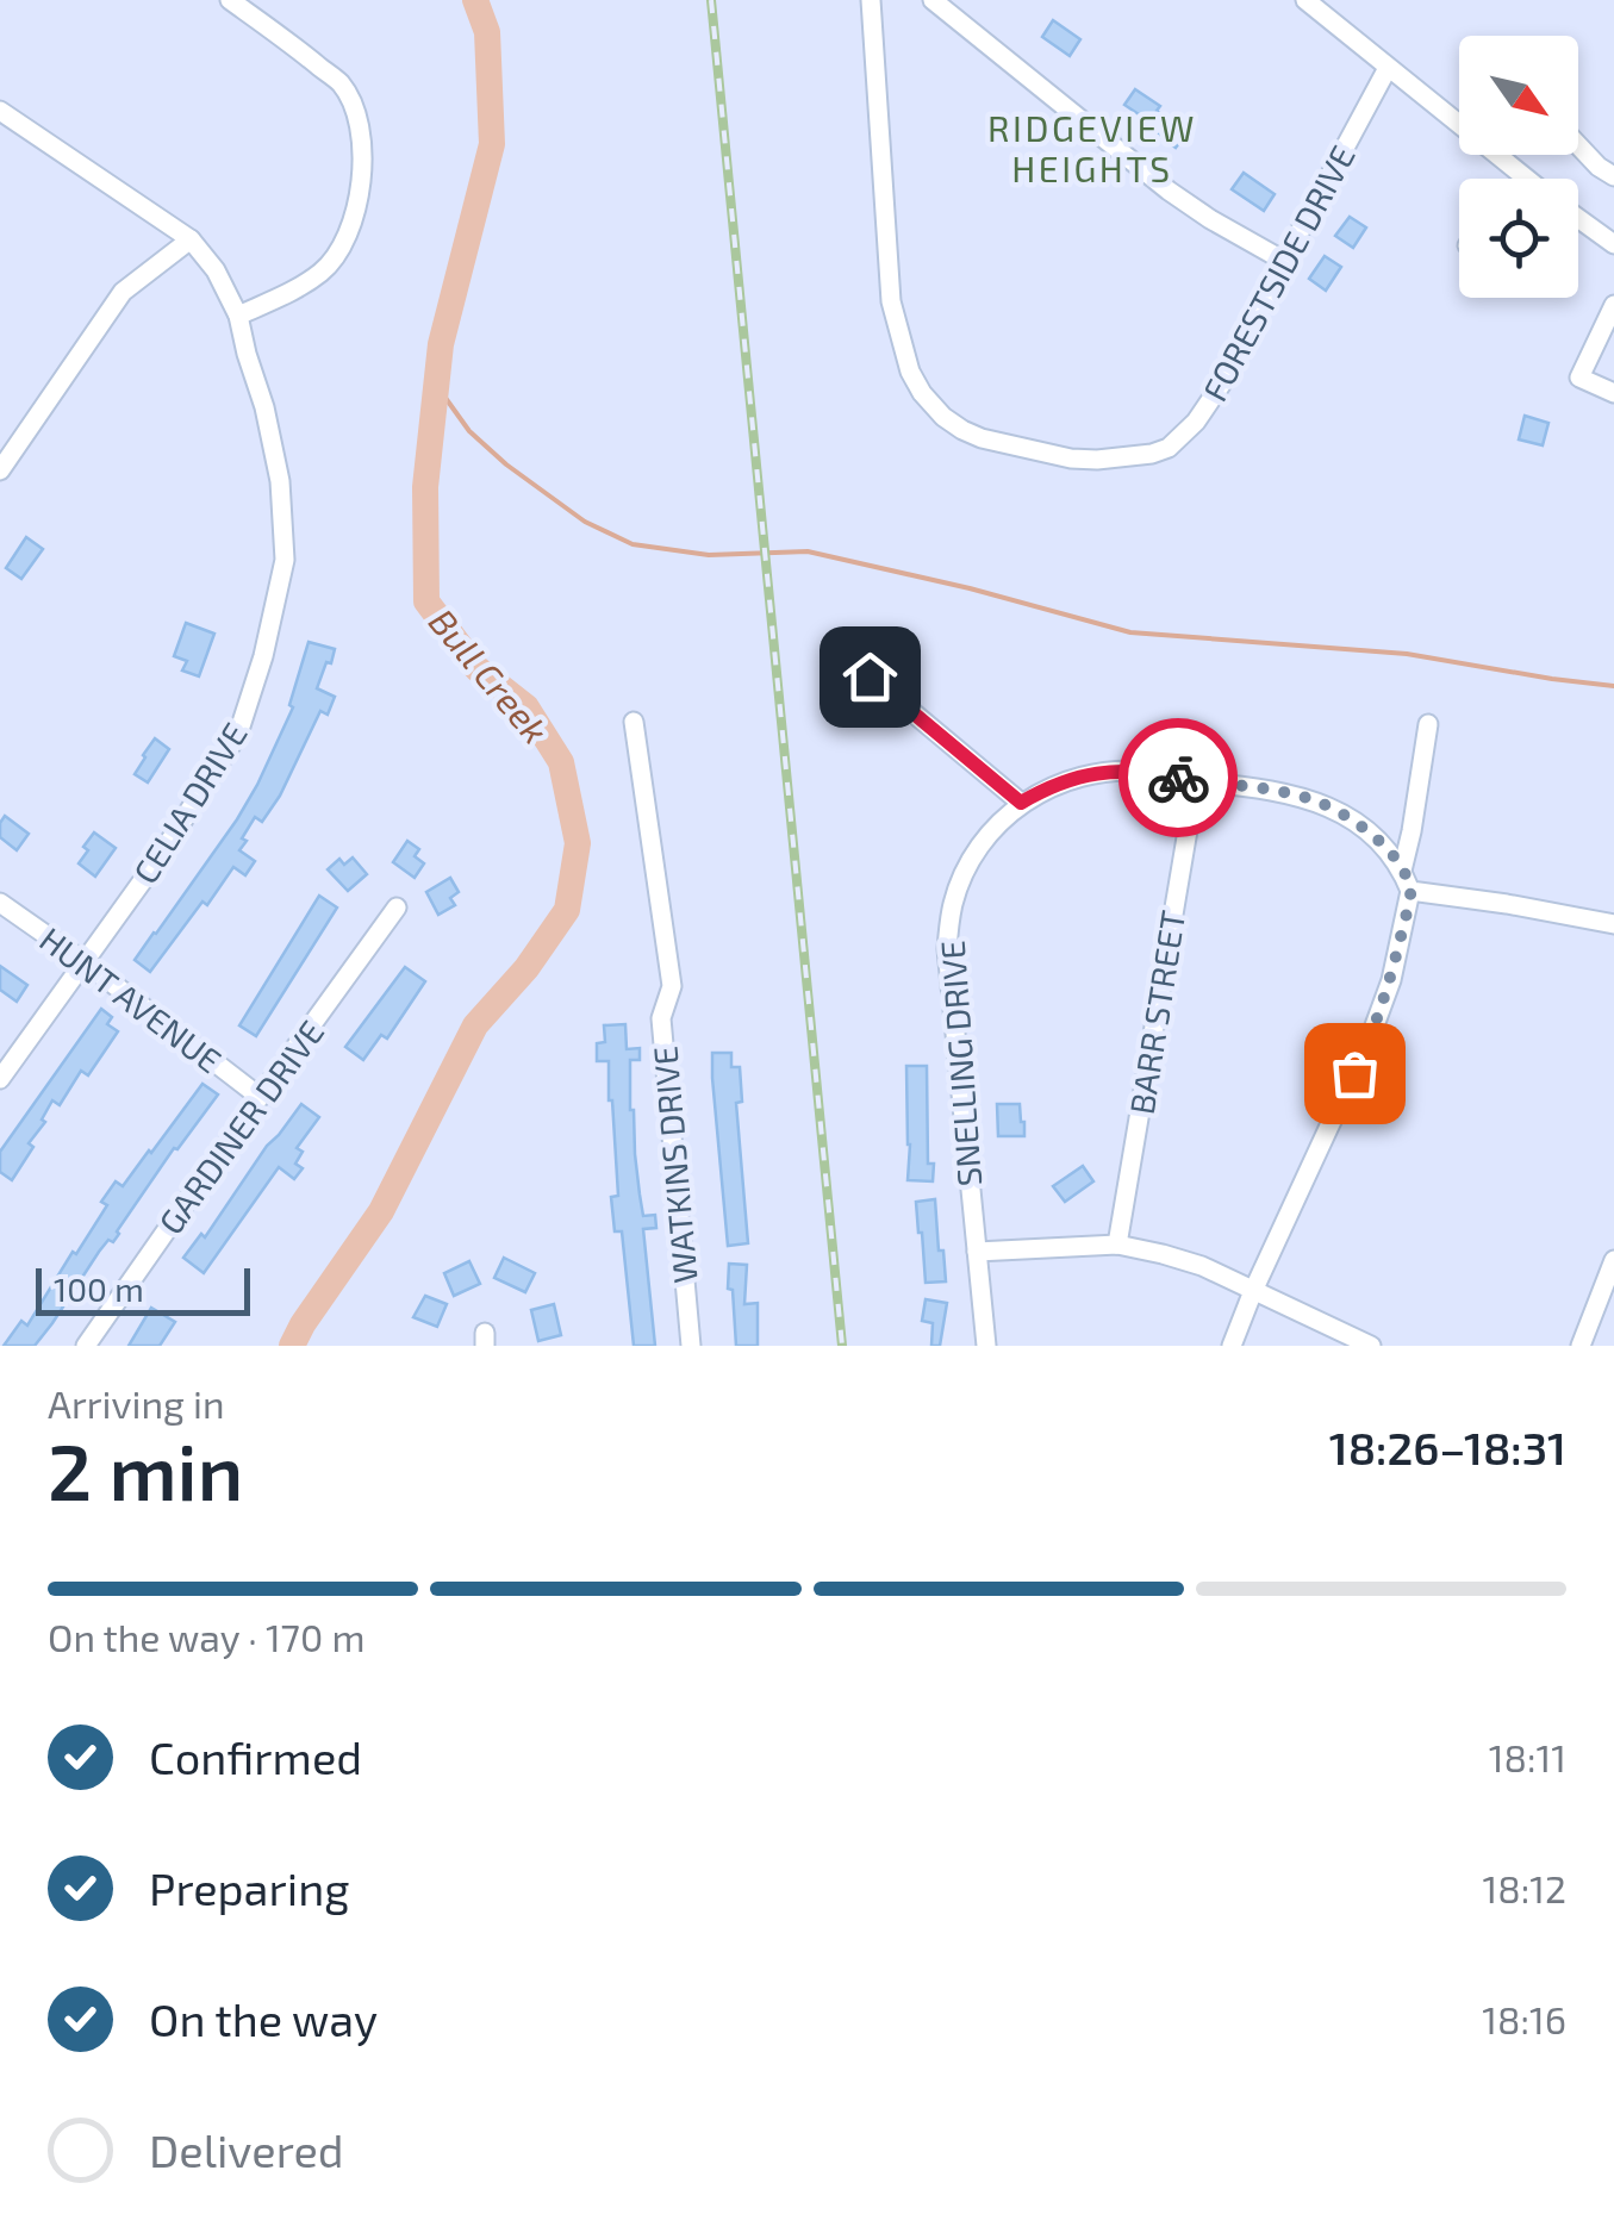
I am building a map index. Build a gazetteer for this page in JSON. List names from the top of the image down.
{
  "streets": {
    "street": [
      "FORESTSIDE DRIVE",
      "CELIA DRIVE",
      "HUNT AVENUE",
      "BARR STREET",
      "SNELLING DRIVE",
      "GARDINER DRIVE",
      "WATKINS DRIVE"
    ]
  },
  "crossings": [
    ["CELIA DRIVE", "HUNT AVENUE"],
    ["HUNT AVENUE", "GARDINER DRIVE"]
  ],
  "districts": ["RIDGEVIEW HEIGHTS"],
  "water": ["Bull Creek"],
  "scale_bar": "100 m",
  "north": "bottom right",
  "page": {
    "scale": "100 m",
    "heading": ["2 min", "Arriving in", "18:26–18:31"],
    "bar": "On the way · 170 m",
    "list": [
      ["Confirmed", "18:11"],
      ["Preparing", "18:12"],
      ["On the way", "18:16"],
      "Delivered"
    ]
  }
}
